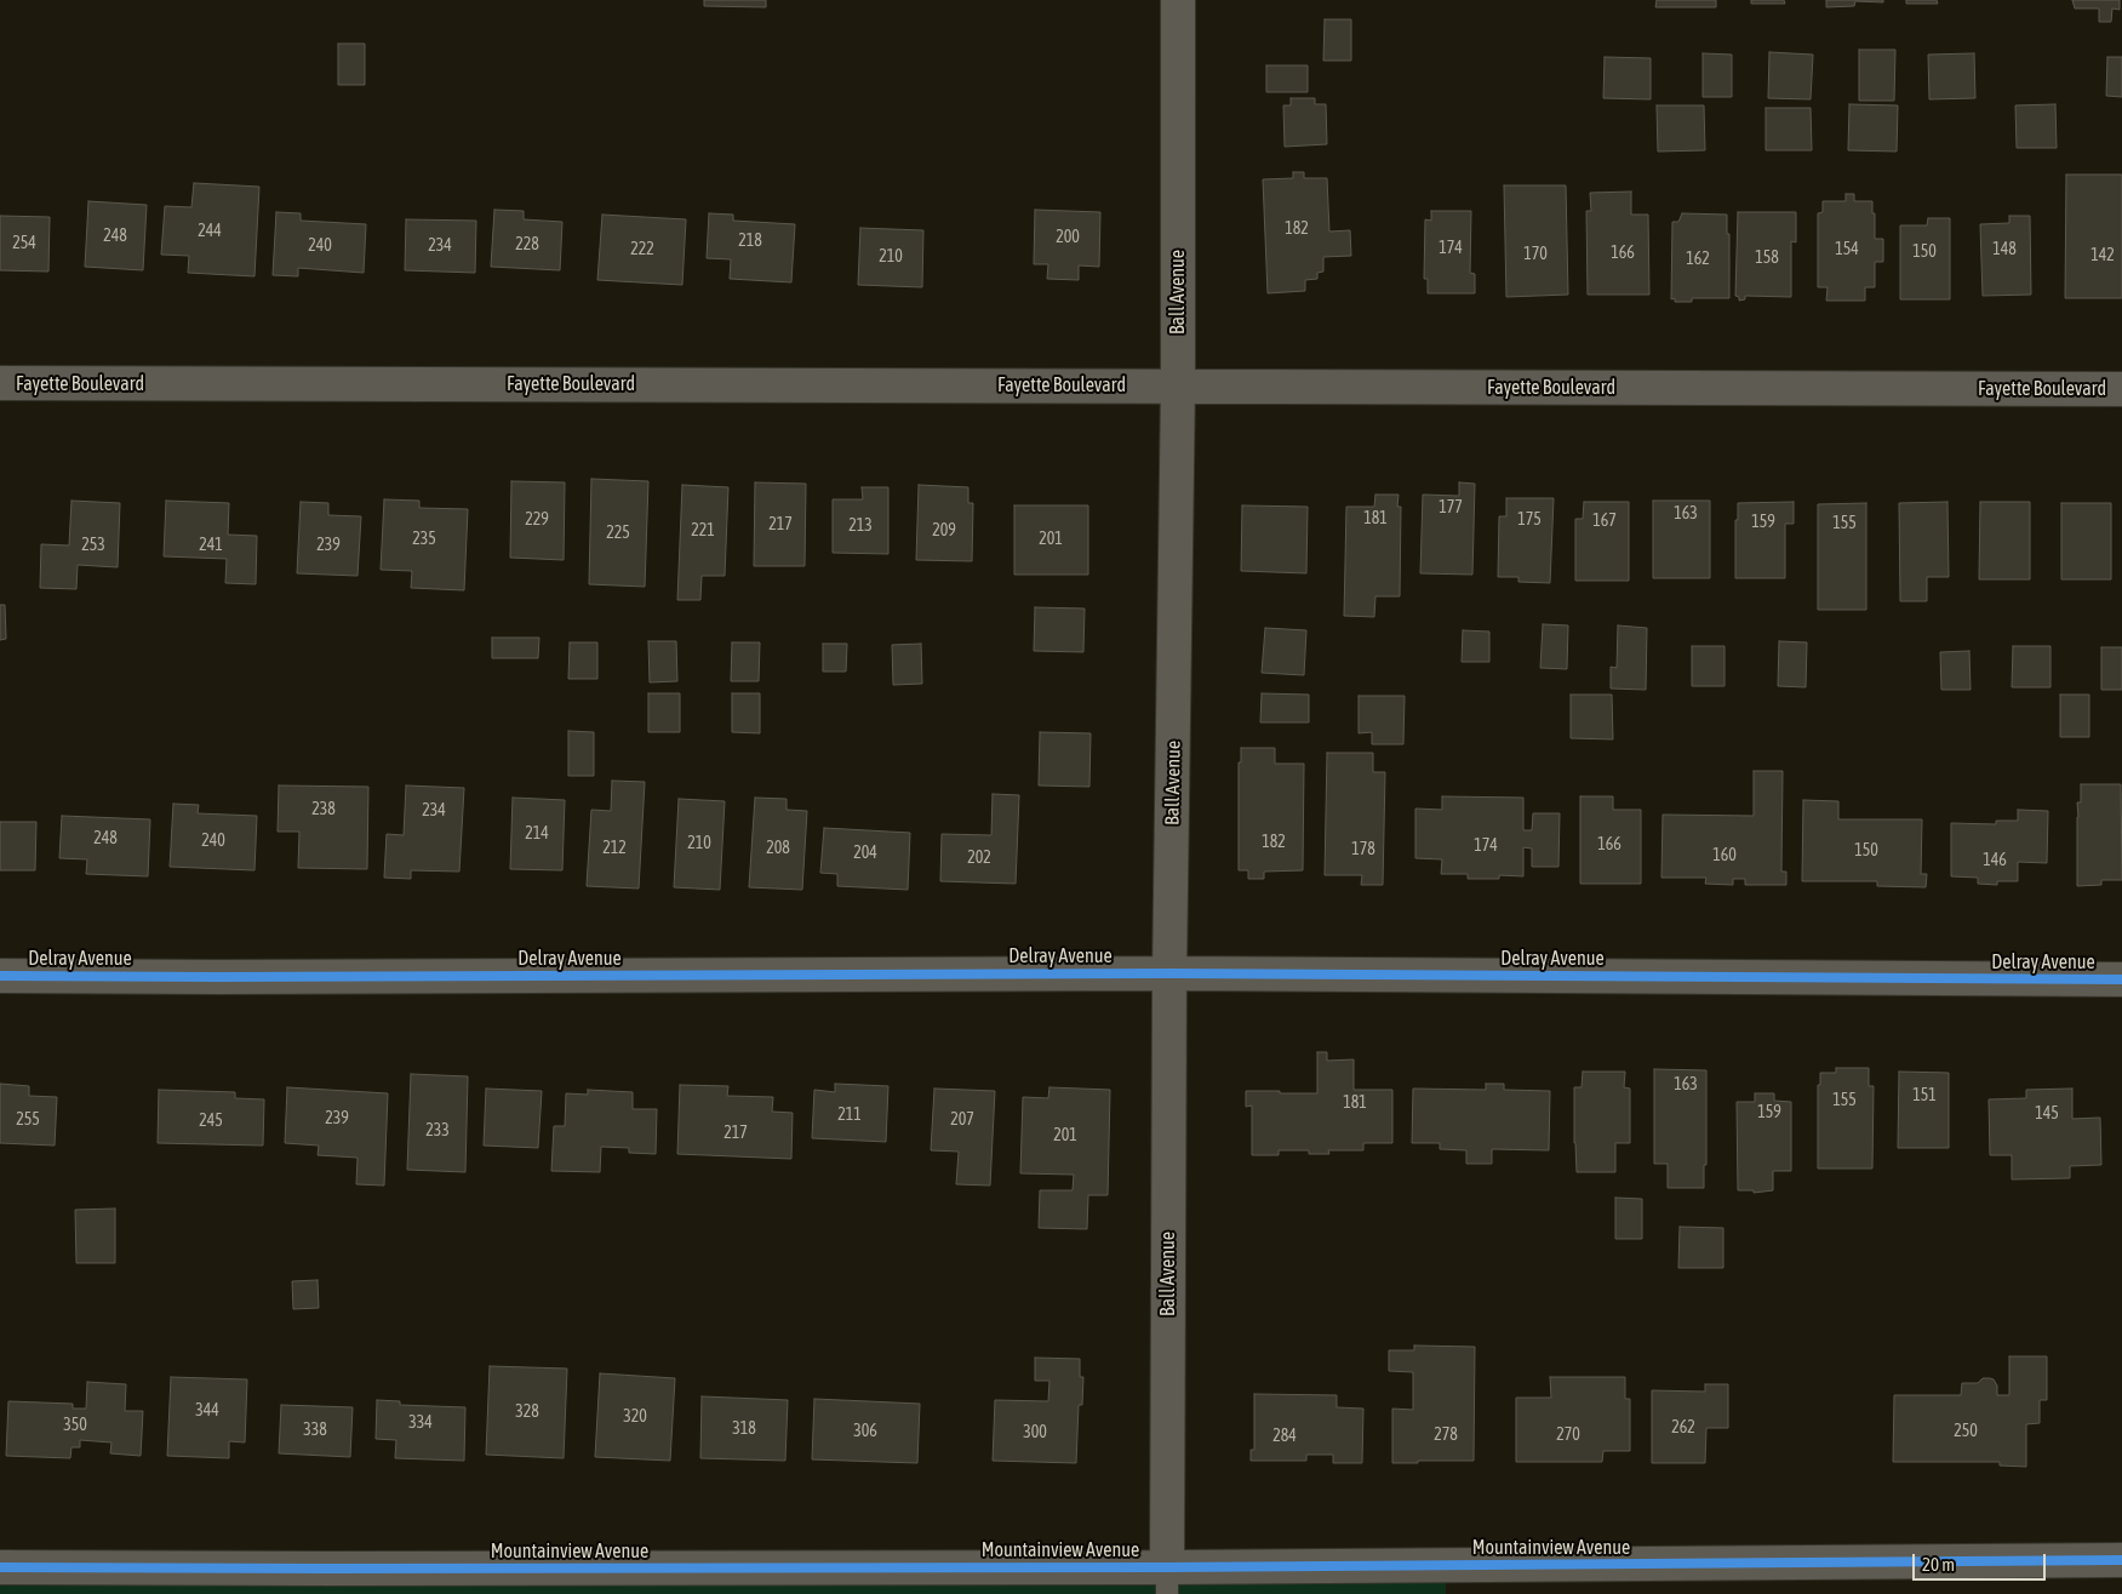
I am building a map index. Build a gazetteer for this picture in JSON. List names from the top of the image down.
{
  "streets": {
    "street": [
      "Ball Avenue",
      "Fayette Boulevard",
      "Delray Avenue",
      "Mountainview Avenue"
    ]
  },
  "crossings": [
    ["Ball Avenue", "Fayette Boulevard"],
    ["Ball Avenue", "Delray Avenue"],
    ["Ball Avenue", "Mountainview Avenue"]
  ],
  "house_numbers": [
    "182",
    "244",
    "248",
    "200",
    "218",
    "254",
    "228",
    "240",
    "234",
    "174",
    "222",
    "154",
    "148",
    "150",
    "166",
    "170",
    "142",
    "210",
    "158",
    "162",
    "177",
    "163",
    "181",
    "229",
    "175",
    "167",
    "159",
    "155",
    "217",
    "213",
    "221",
    "209",
    "225",
    "235",
    "201",
    "253",
    "241",
    "239",
    "238",
    "234",
    "214",
    "248",
    "240",
    "182",
    "210",
    "166",
    "174",
    "212",
    "208",
    "178",
    "150",
    "204",
    "160",
    "202",
    "146",
    "163",
    "151",
    "155",
    "181",
    "159",
    "145",
    "211",
    "239",
    "255",
    "207",
    "245",
    "233",
    "217",
    "201",
    "344",
    "328",
    "320",
    "334",
    "350",
    "262",
    "318",
    "338",
    "306",
    "250",
    "300",
    "278",
    "270",
    "284"
  ],
  "scale_bar": "20 m"
}
